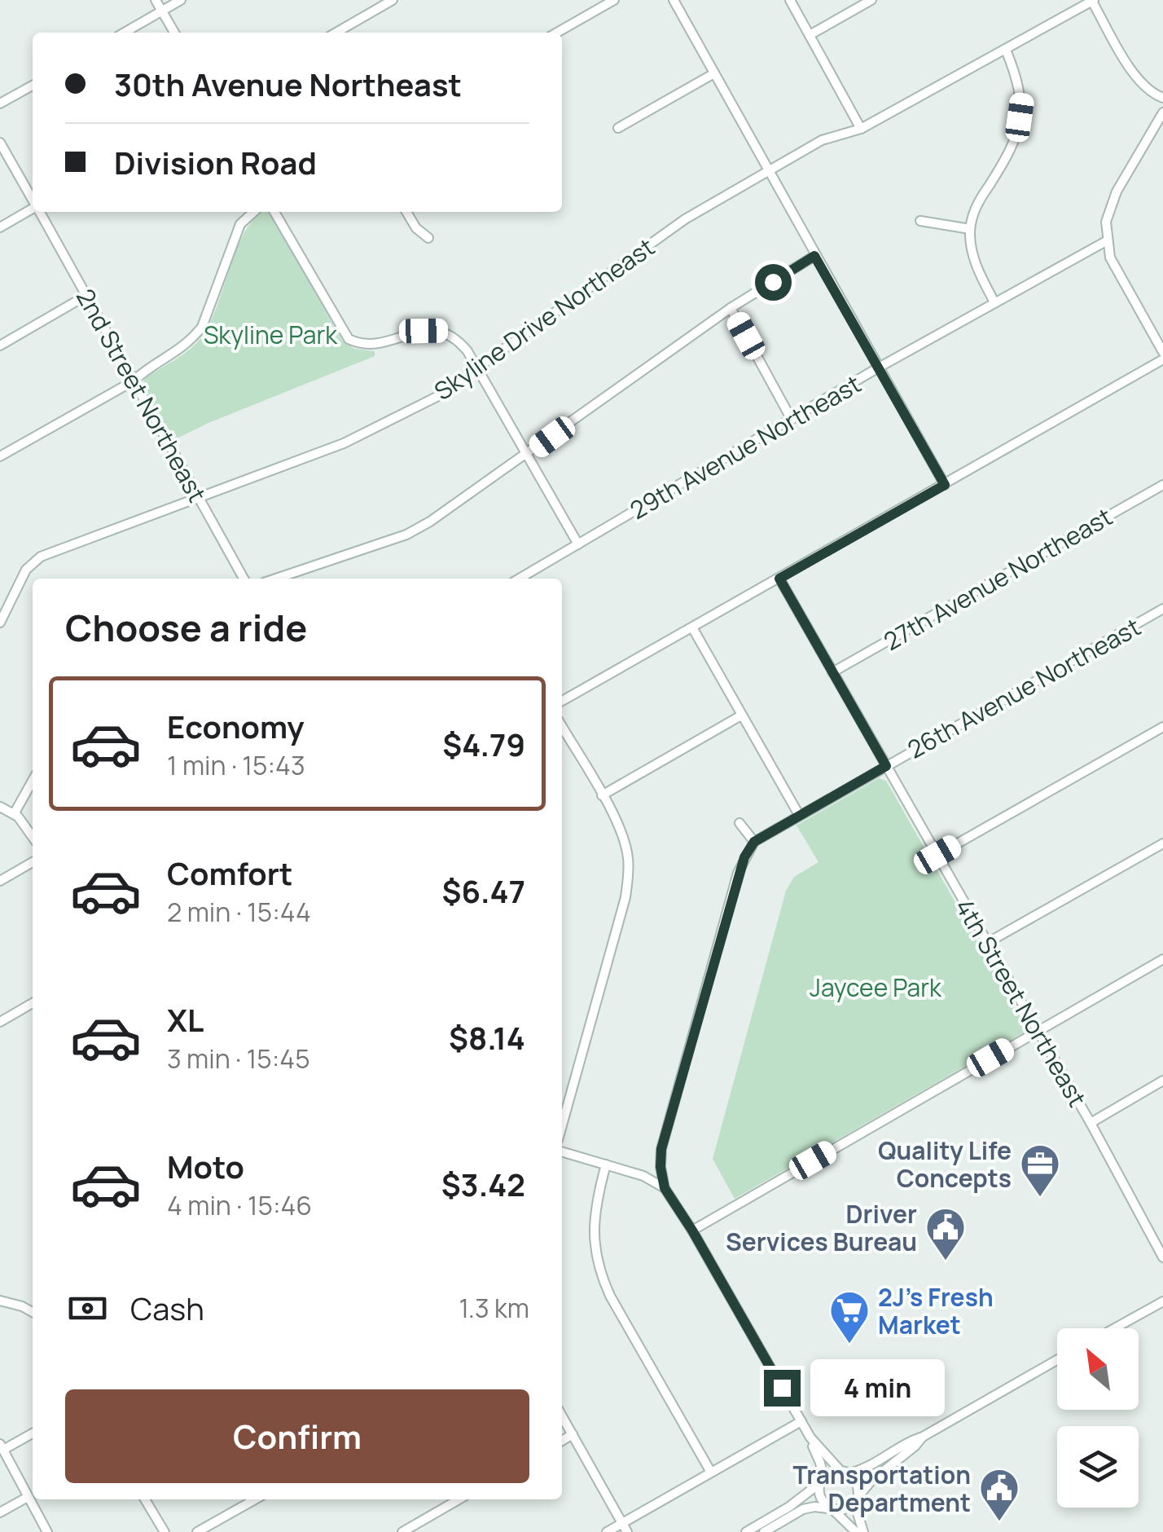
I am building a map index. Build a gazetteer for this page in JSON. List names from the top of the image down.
{
  "streets": {
    "street": [
      "Skyline Drive Northeast",
      "2nd Street Northeast",
      "29th Avenue Northeast",
      "27th Avenue Northeast",
      "26th Avenue Northeast",
      "4th Street Northeast"
    ]
  },
  "crossings": [
    ["Skyline Drive Northeast", "2nd Street Northeast"],
    ["27th Avenue Northeast", "4th Street Northeast"],
    ["26th Avenue Northeast", "4th Street Northeast"]
  ],
  "parks": ["Skyline Park", "Jaycee Park"],
  "places": {
    "office": ["Quality Life Concepts"],
    "public building": ["Driver Services Bureau", "Transportation Department"],
    "supermarket": ["2J's Fresh Market"]
  },
  "north": "top left",
  "page": {
    "banner": ["30th Avenue Northeast", "Division Road"],
    "heading": "Choose a ride",
    "list": [
      {
        "name": "Economy",
        "note": "1 min · 15:43",
        "value": "$4.79"
      },
      {
        "name": "Comfort",
        "note": "2 min · 15:44",
        "value": "$6.47"
      },
      {
        "name": "XL",
        "note": "3 min · 15:45",
        "value": "$8.14"
      },
      {
        "name": "Moto",
        "note": "4 min · 15:46",
        "value": "$3.42"
      }
    ],
    "pay": ["Cash", "1.3 km"],
    "bubble": "4 min",
    "buttons": "Confirm"
  }
}
